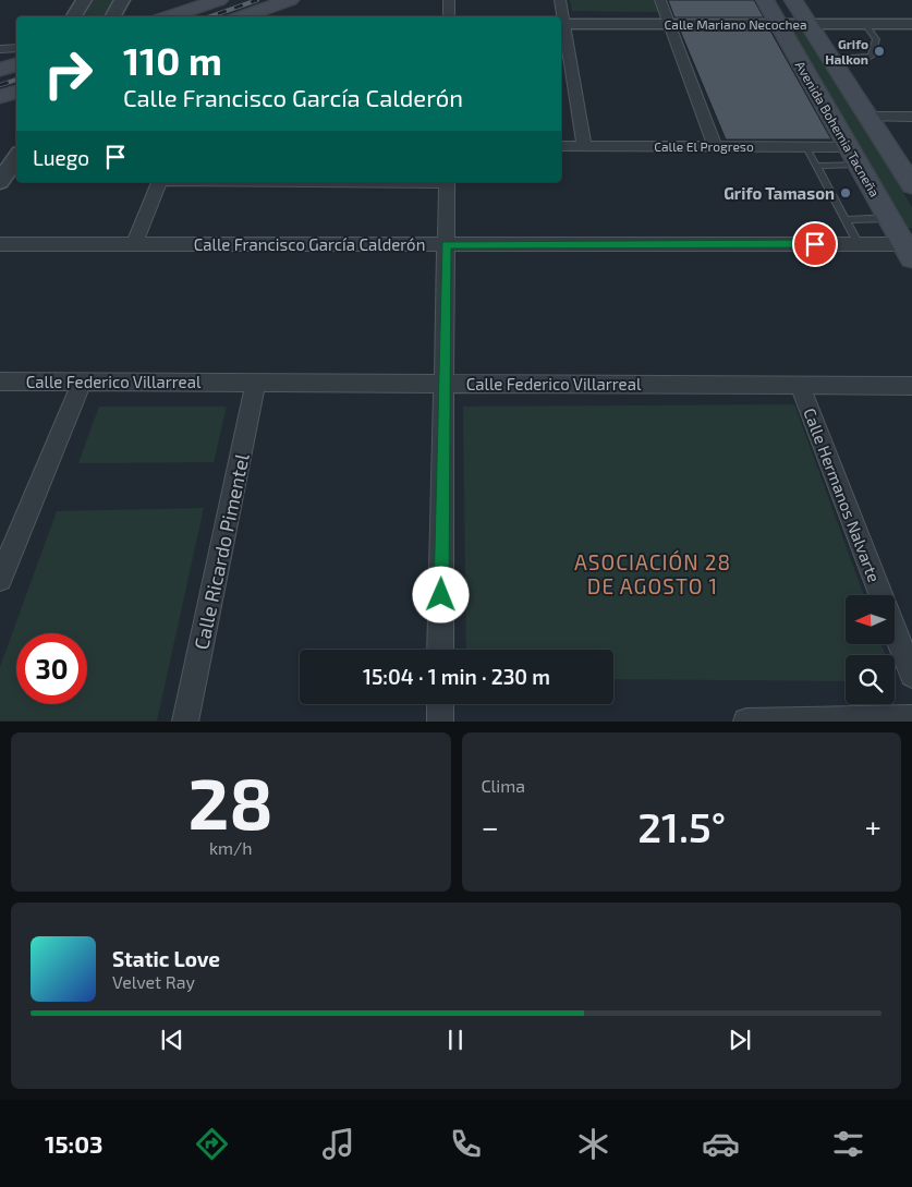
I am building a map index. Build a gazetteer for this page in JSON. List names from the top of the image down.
{
  "streets": {
    "main road": ["Avenida Bohemia Tacneña"],
    "street": [
      "Calle Mariano Necochea",
      "Calle El Progreso",
      "Calle Francisco García Calderón",
      "Calle Federico Villarreal",
      "Calle Hermanos Nalvarte",
      "Calle Ricardo Pimentel"
    ]
  },
  "crossings": [
    ["Calle Mariano Necochea", "Avenida Bohemia Tacneña"],
    ["Avenida Bohemia Tacneña", "Calle El Progreso"],
    ["Avenida Bohemia Tacneña", "Calle Francisco García Calderón"],
    ["Calle Federico Villarreal", "Calle Hermanos Nalvarte"],
    ["Calle Federico Villarreal", "Calle Ricardo Pimentel"]
  ],
  "districts": ["ASOCIACIÓN 28 DE AGOSTO 1"],
  "places": ["Grifo Halkon", "Grifo Tamason"],
  "north": "left",
  "page": {
    "turn": ["110 m", "Calle Francisco García Calderón"],
    "then": "Luego",
    "limit": "30",
    "trip": "15:04 · 1 min · 230 m",
    "tile": [
      ["28", "km/h"],
      "Clima"
    ],
    "heat": ["−", "21.5°", "+"],
    "song": ["Static Love", "Velvet Ray"],
    "tabs": "15:03"
  }
}
